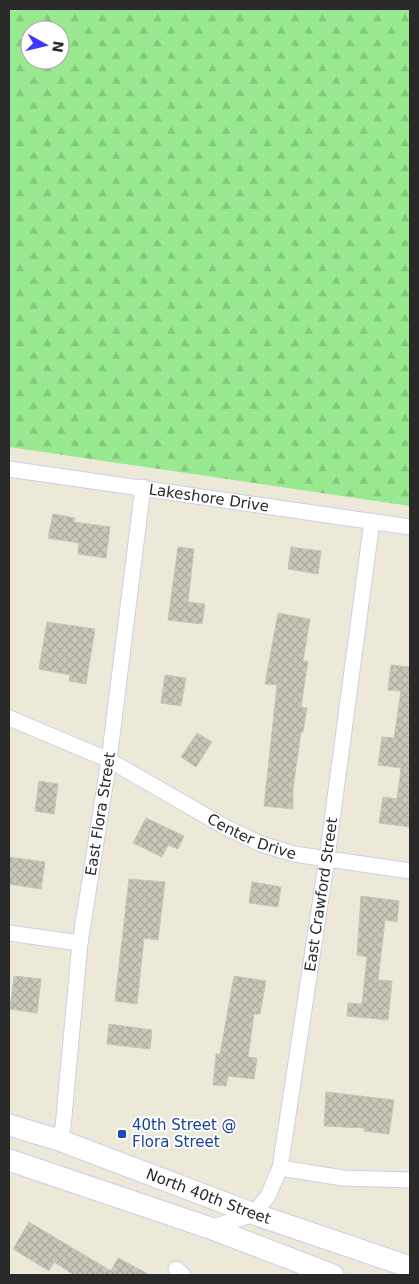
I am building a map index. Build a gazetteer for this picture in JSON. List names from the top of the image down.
{
  "streets": {
    "main road": ["North 40th Street"],
    "street": [
      "Lakeshore Drive",
      "East Flora Street",
      "Center Drive",
      "East Crawford Street"
    ]
  },
  "crossings": [
    ["Lakeshore Drive", "East Flora Street"],
    ["Lakeshore Drive", "East Crawford Street"],
    ["East Flora Street", "Center Drive"],
    ["East Flora Street", "North 40th Street"],
    ["Center Drive", "East Crawford Street"],
    ["East Crawford Street", "North 40th Street"]
  ],
  "places": {
    "transit": ["40th Street @ Flora Street"]
  },
  "north": "right"
}
